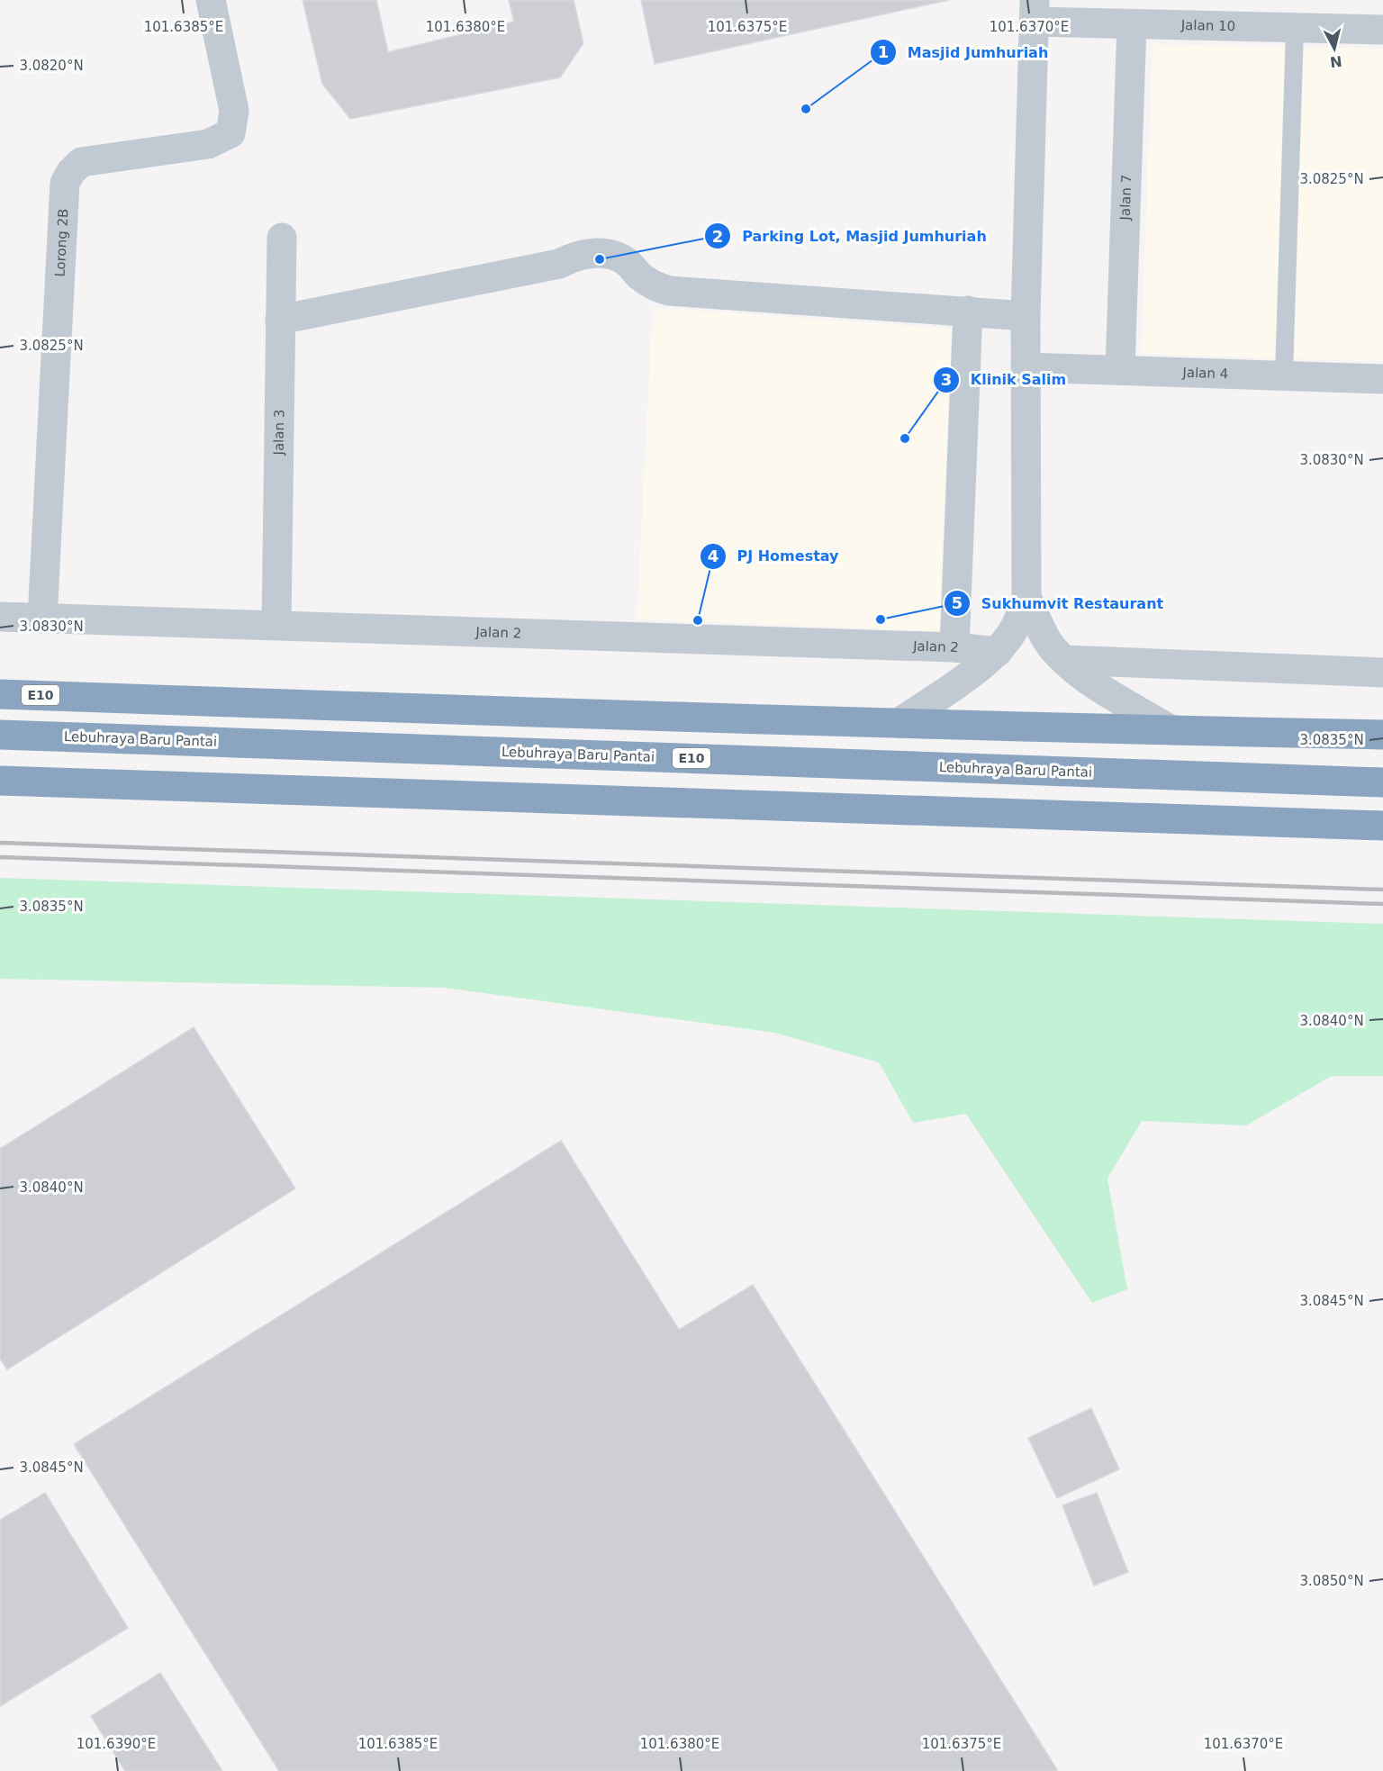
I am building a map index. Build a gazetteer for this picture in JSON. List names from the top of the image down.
{
  "streets": {
    "highway": ["E10", "Lebuhraya Baru Pantai"],
    "street": [
      "Jalan 10",
      "Jalan 7",
      "Lorong 2B",
      "Jalan 4",
      "Jalan 3",
      "Jalan 2"
    ]
  },
  "crossings": [
    ["Jalan 10", "Jalan 7"],
    ["Jalan 7", "Jalan 4"],
    ["Lorong 2B", "Jalan 2"],
    ["Jalan 3", "Jalan 2"]
  ],
  "places": [
    "Masjid Jumhuriah",
    "Parking Lot, Masjid Jumhuriah",
    "Klinik Salim",
    "Sukhumvit Restaurant",
    "PJ Homestay"
  ],
  "north": "bottom",
  "coordinates": [
    "101.6385°E",
    "101.6380°E",
    "101.6375°E",
    "101.6370°E",
    "3.0820°N",
    "3.0825°N",
    "3.0830°N",
    "3.0835°N",
    "3.0840°N",
    "3.0845°N",
    "3.0850°N",
    "101.6390°E"
  ]
}
